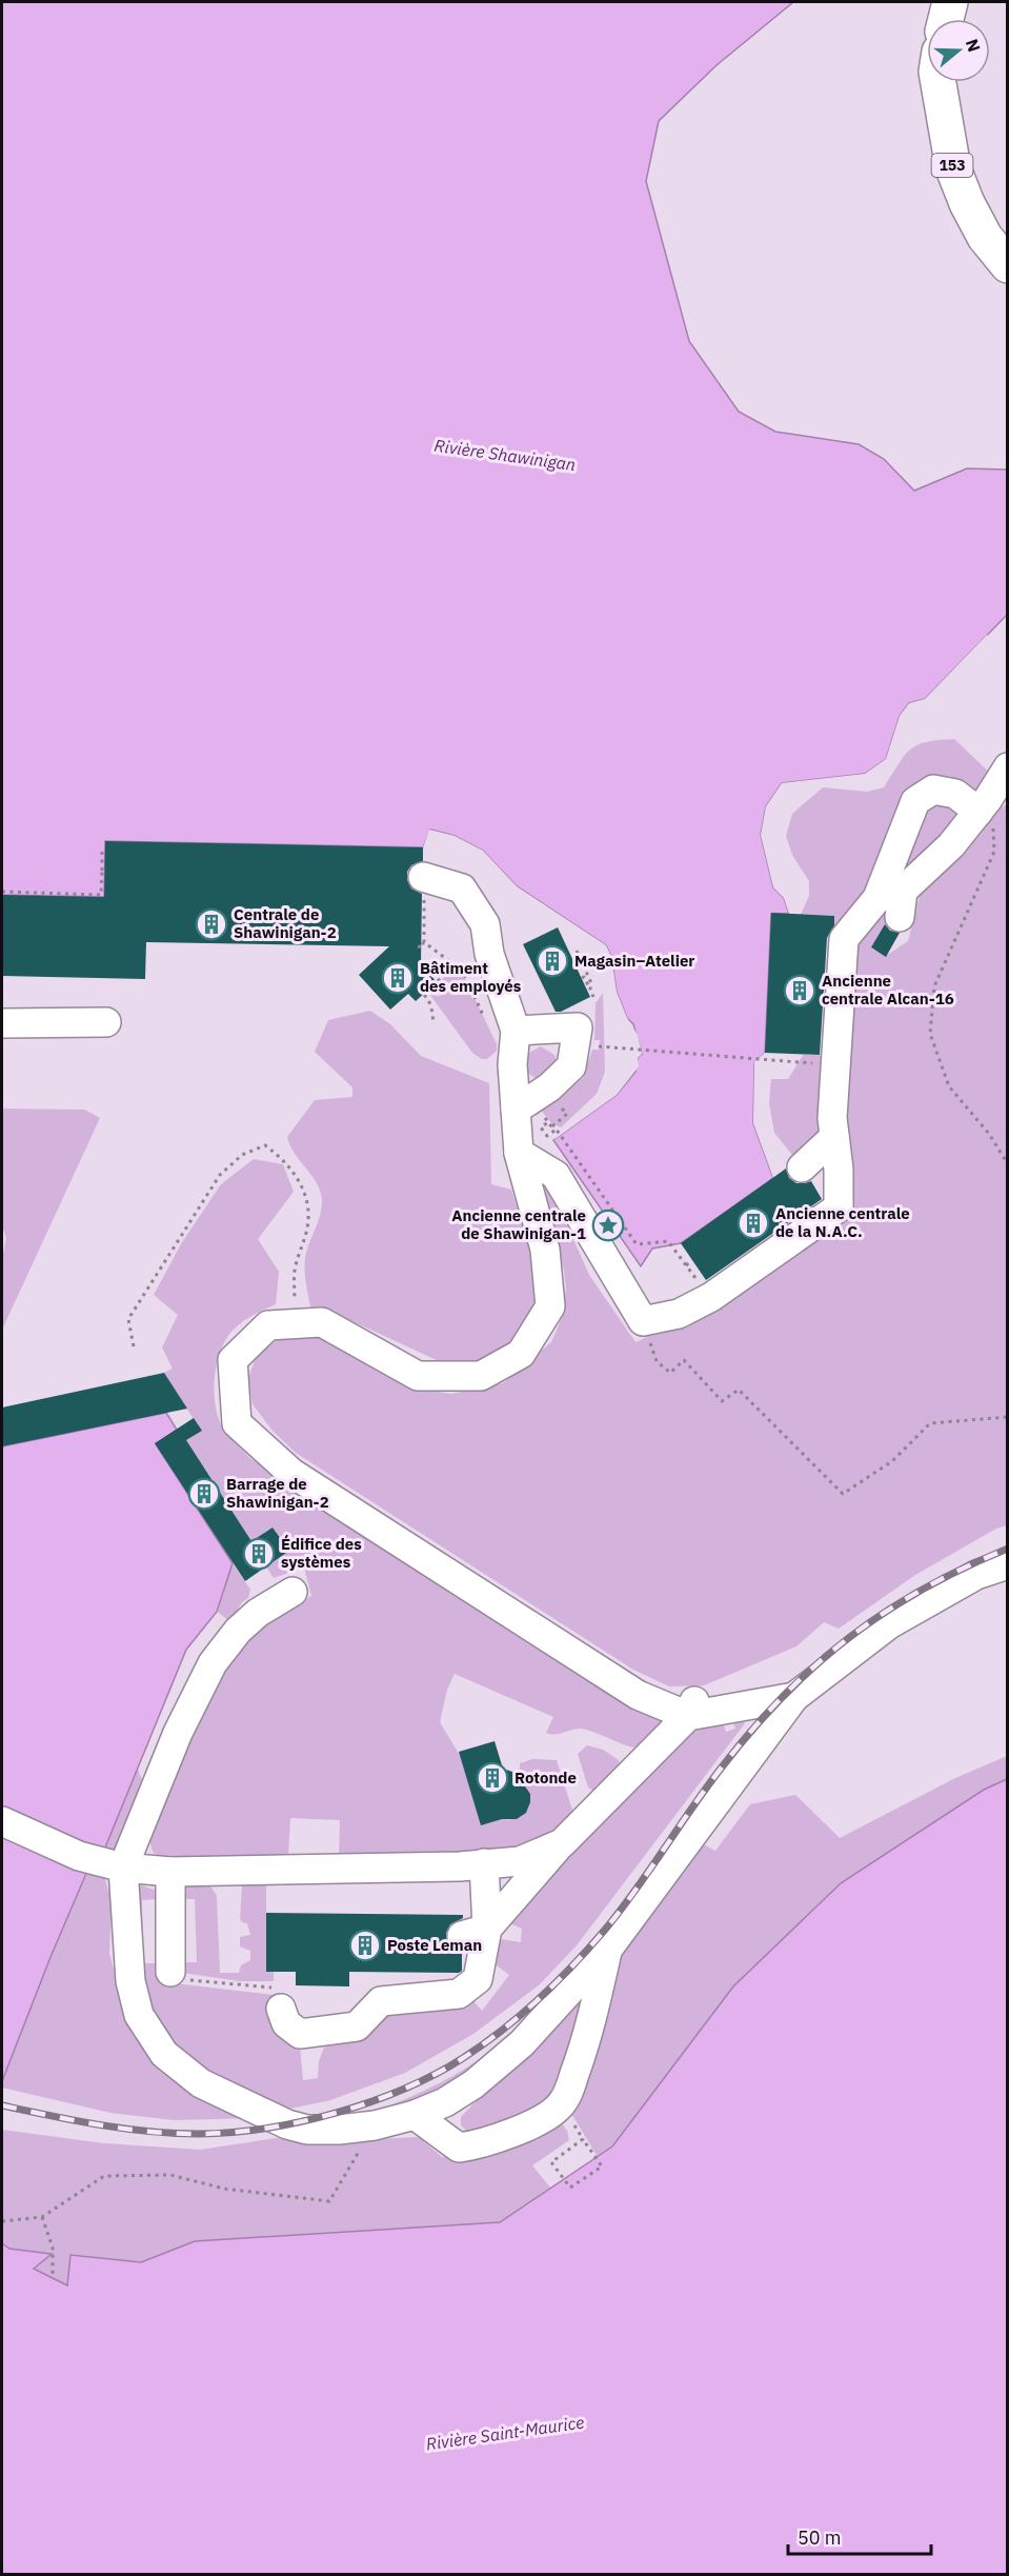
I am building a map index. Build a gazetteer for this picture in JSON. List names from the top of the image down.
{
  "streets": {
    "main road": ["153"]
  },
  "water": ["Rivière Shawinigan", "Rivière Saint-Maurice"],
  "places": {
    "building": [
      "Centrale de Shawinigan-2",
      "Magasin–Atelier",
      "Bâtiment des employés",
      "Ancienne centrale Alcan-16",
      "Ancienne centrale de la N.A.C.",
      "Barrage de Shawinigan-2",
      "Édifice des systèmes",
      "Rotonde",
      "Poste Leman"
    ],
    "place": ["Ancienne centrale de Shawinigan-1"]
  },
  "scale_bar": "50 m",
  "north": "right"
}
